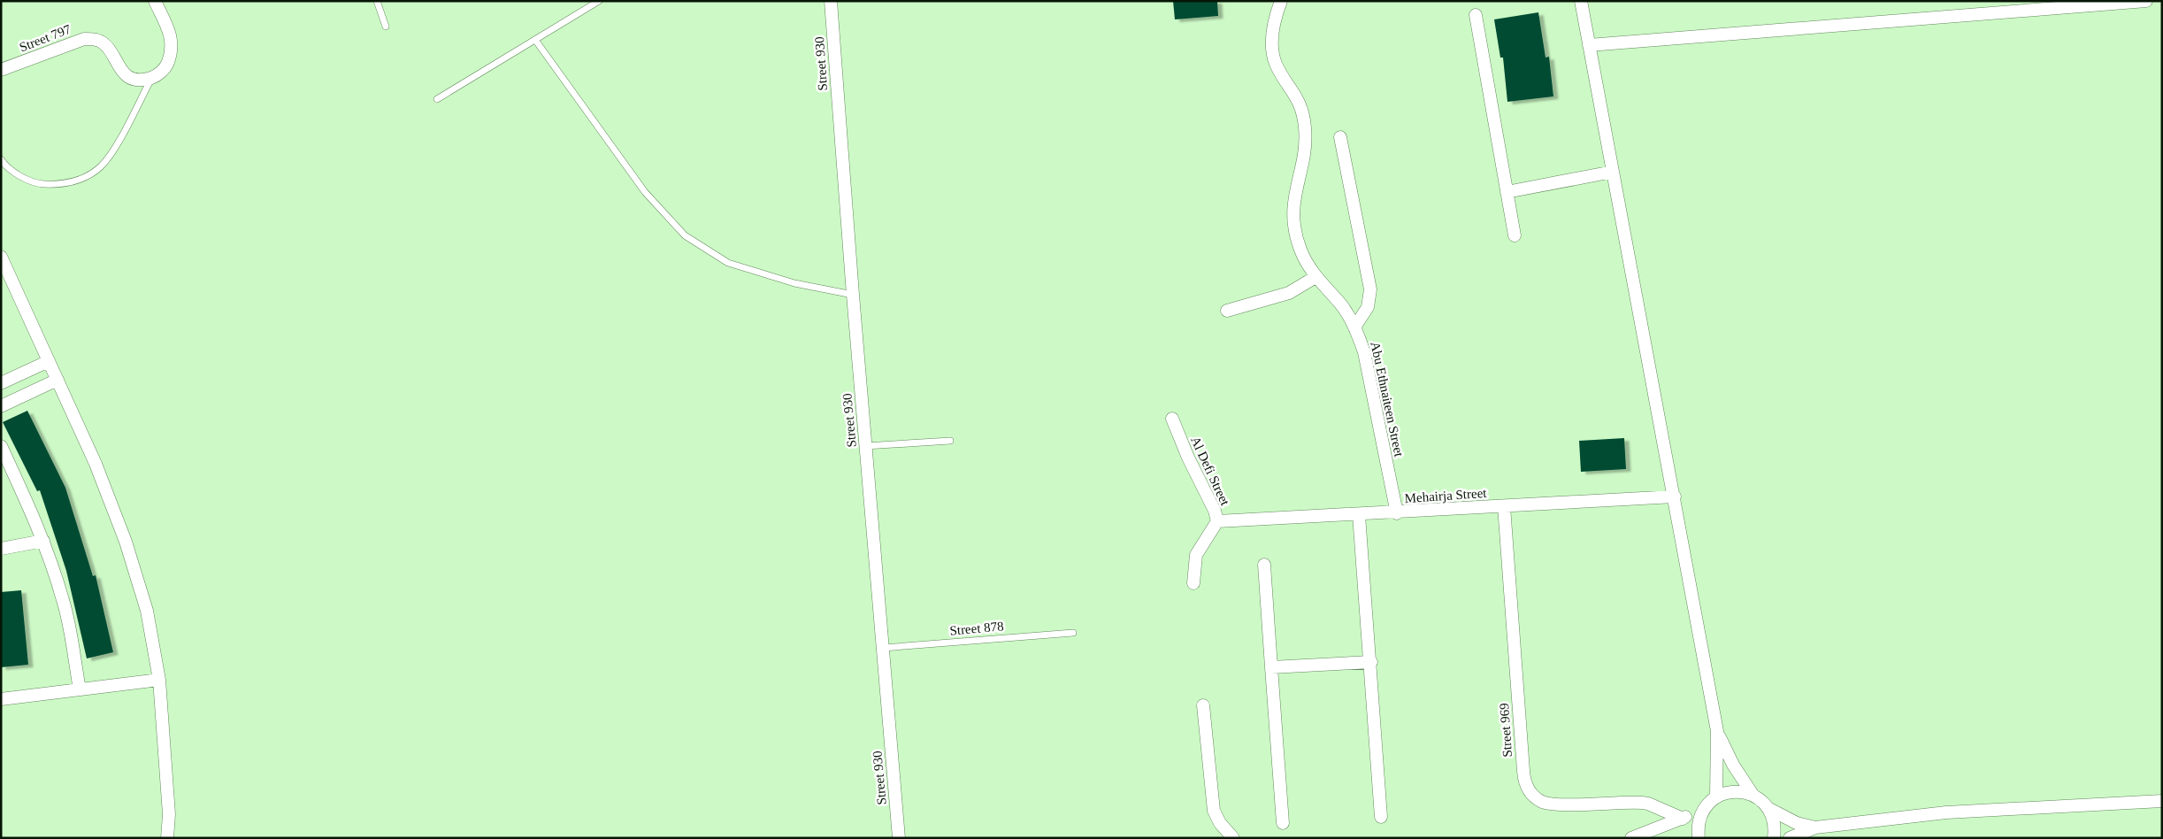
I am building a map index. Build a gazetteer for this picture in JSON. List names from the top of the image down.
{
  "streets": {
    "street": [
      "Street 797",
      "Street 930",
      "Abu Ethnaiteen Street",
      "Al Defi Street",
      "Mehairja Street",
      "Street 969"
    ],
    "lane": ["Street 878"]
  },
  "crossings": [
    ["Street 930", "Street 878"],
    ["Abu Ethnaiteen Street", "Mehairja Street"],
    ["Al Defi Street", "Mehairja Street"],
    ["Mehairja Street", "Street 969"]
  ]
}
